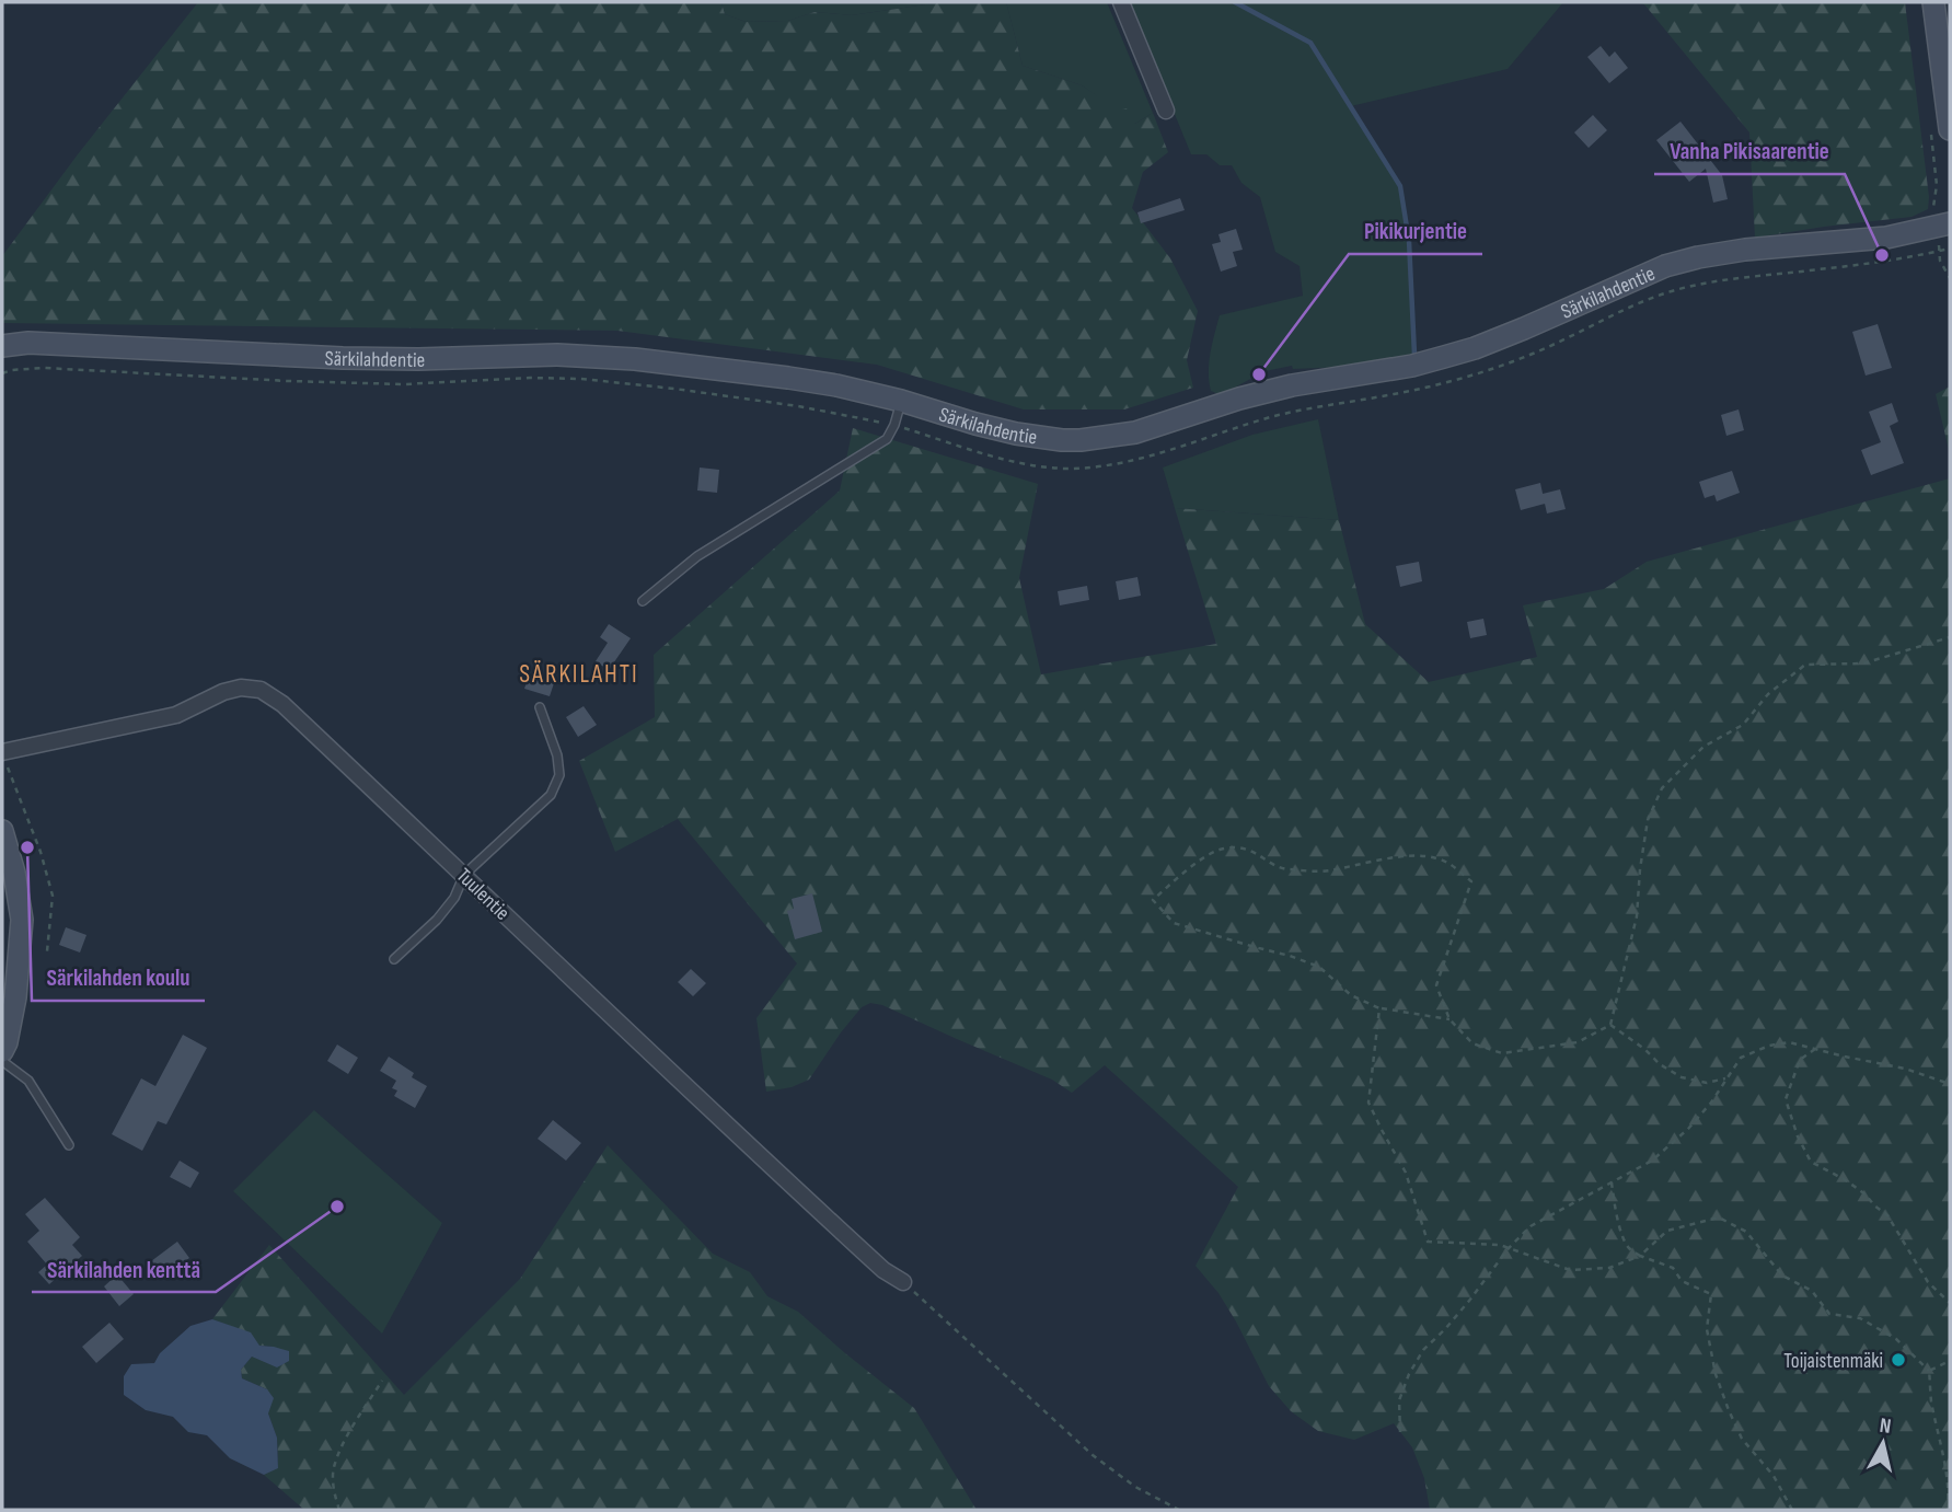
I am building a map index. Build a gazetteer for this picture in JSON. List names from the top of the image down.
{
  "streets": {
    "street": ["Särkilahdentie", "Tuulentie"]
  },
  "districts": ["SÄRKILAHTI"],
  "places": [
    "Vanha Pikisaarentie",
    "Pikikurjentie",
    "Särkilahden koulu",
    "Särkilahden kenttä",
    "Toijaistenmäki"
  ],
  "north": "top"
}
